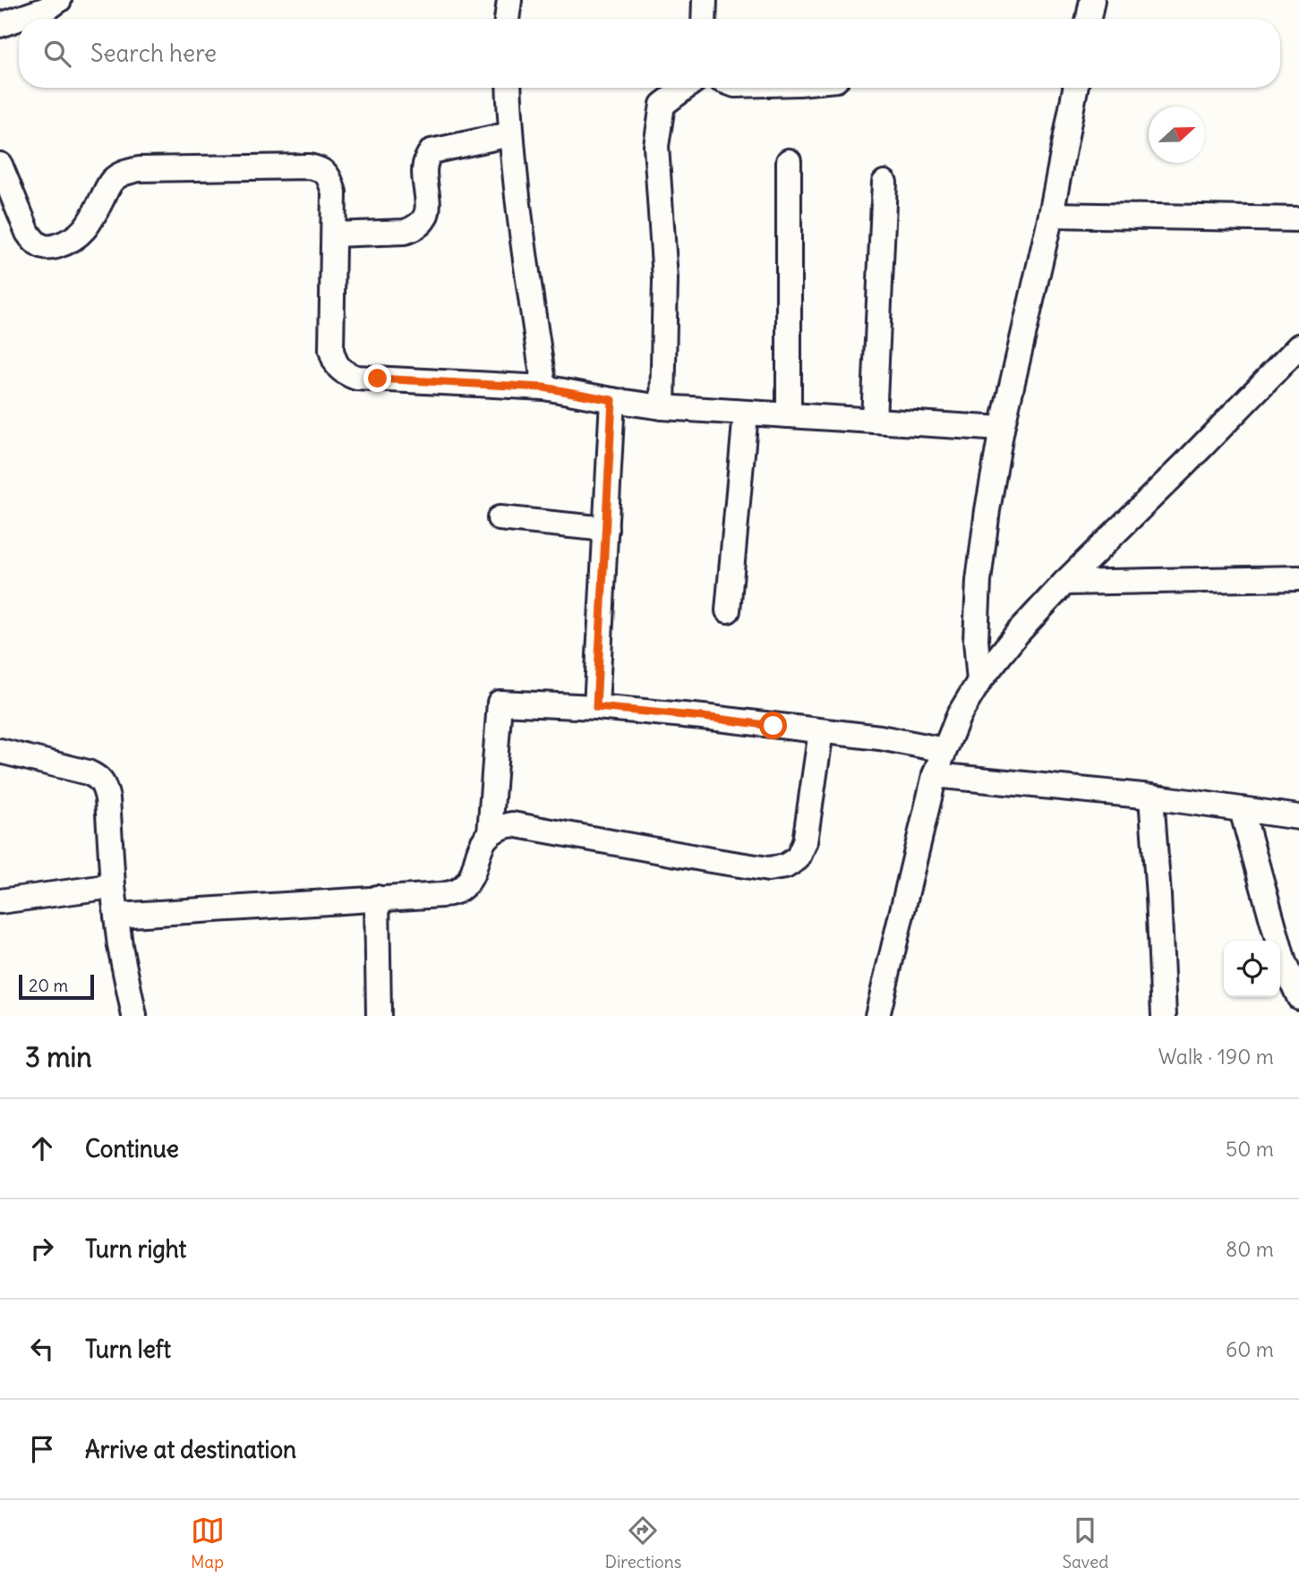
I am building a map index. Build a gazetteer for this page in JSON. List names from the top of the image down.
{
  "scale_bar": "20 m",
  "north": "right",
  "page": {
    "search": "Search here",
    "scale": "20 m",
    "heading": ["3 min", "Walk · 190 m"],
    "list": [
      ["Continue", "50 m"],
      ["Turn right", "80 m"],
      ["Turn left", "60 m"],
      "Arrive at destination"
    ],
    "nav": ["Map", "Directions", "Saved"]
  }
}
